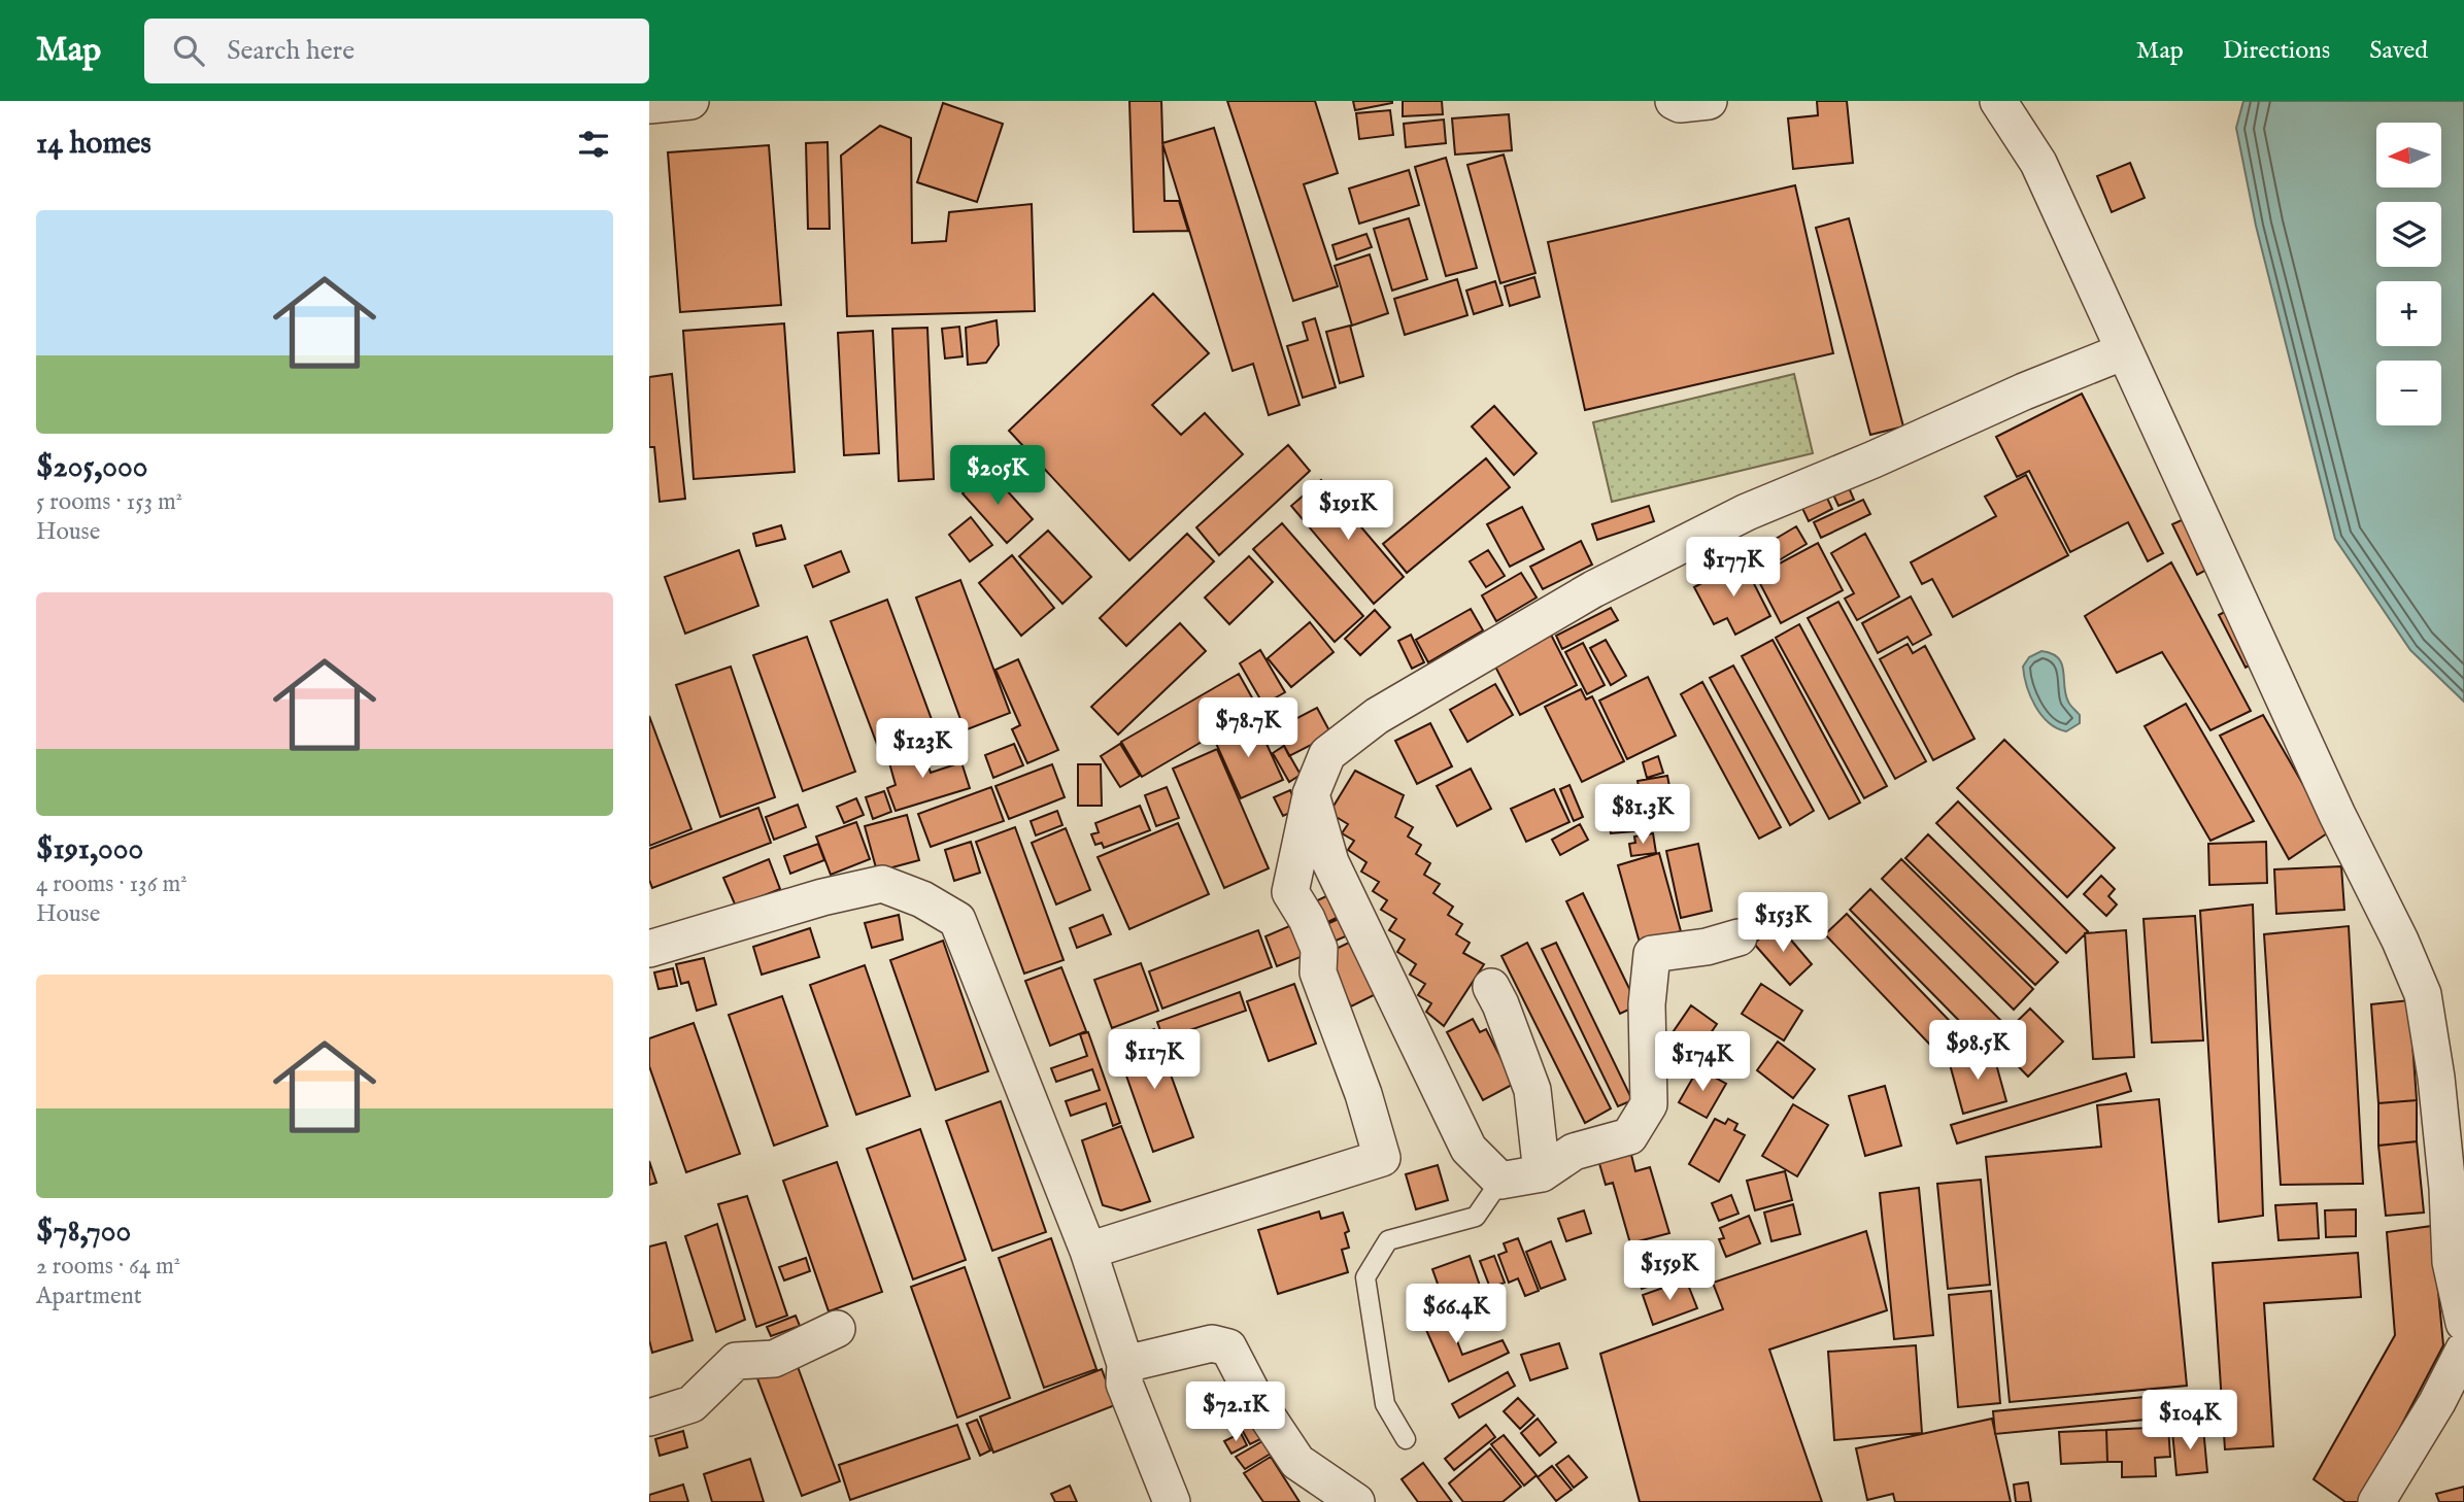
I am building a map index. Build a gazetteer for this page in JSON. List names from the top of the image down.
{
  "north": "left",
  "page": {
    "header": "Map",
    "search": "Search here",
    "nav": ["Map", "Directions", "Saved"],
    "heading": "14 homes",
    "map_buttons": ["+", "−"],
    "list": [
      {
        "name": "$205,000",
        "note": "5 rooms · 153 m² · House"
      },
      {
        "name": "$191,000",
        "note": "4 rooms · 136 m² · House"
      },
      {
        "name": "$78,700",
        "note": "2 rooms · 64 m² · Apartment"
      }
    ],
    "price": [
      "$205K",
      "$191K",
      "$177K",
      "$78.7K",
      "$123K",
      "$81.3K",
      "$153K",
      "$98.5K",
      "$117K",
      "$174K",
      "$159K",
      "$66.4K",
      "$72.1K",
      "$104K"
    ]
  }
}
